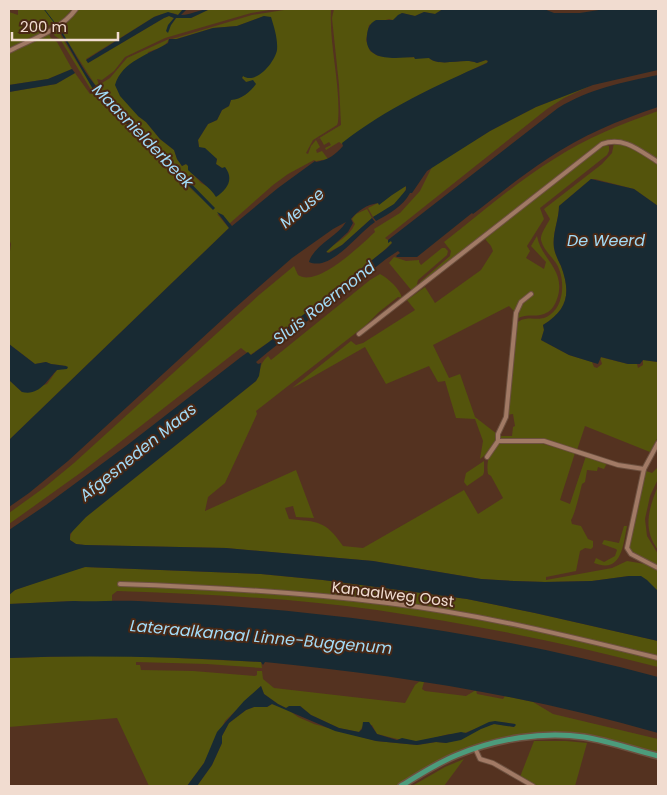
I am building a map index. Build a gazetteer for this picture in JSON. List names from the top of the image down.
{
  "streets": {
    "street": ["Kanaalweg Oost"]
  },
  "water": [
    "Maasnielderbeek",
    "Meuse",
    "De Weerd",
    "Sluis Roermond",
    "Afgesneden Maas",
    "Lateraalkanaal Linne-Buggenum"
  ],
  "scale_bar": "200 m"
}
